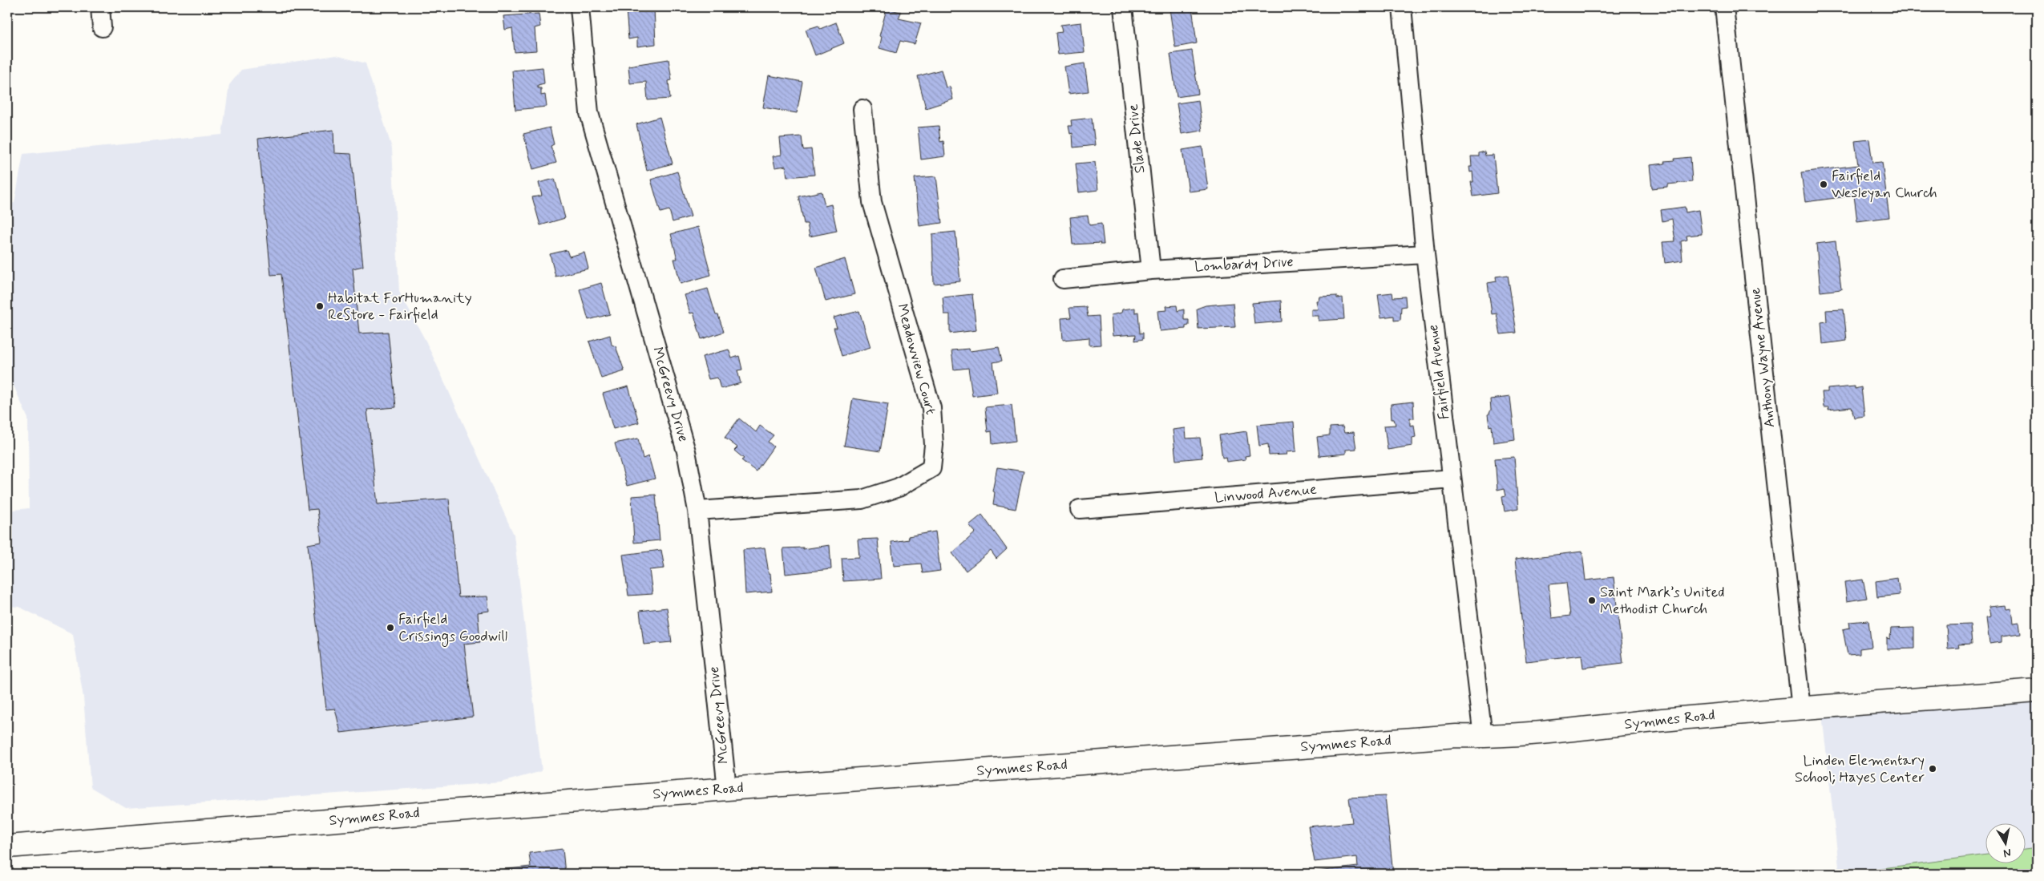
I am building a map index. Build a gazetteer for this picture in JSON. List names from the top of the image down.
{
  "streets": {
    "main road": ["Symmes Road"],
    "street": [
      "Slade Drive",
      "Lombardy Drive",
      "Anthony Wayne Avenue",
      "Meadowview Court",
      "Fairfield Avenue",
      "McGreevy Drive",
      "Linwood Avenue"
    ]
  },
  "crossings": [
    ["Slade Drive", "Lombardy Drive"],
    ["Lombardy Drive", "Fairfield Avenue"],
    ["Anthony Wayne Avenue", "Symmes Road"],
    ["Meadowview Court", "McGreevy Drive"],
    ["Fairfield Avenue", "Linwood Avenue"],
    ["Fairfield Avenue", "Symmes Road"],
    ["McGreevy Drive", "Symmes Road"]
  ],
  "places": [
    "Fairfield Wesleyan Church",
    "Habitat ForHumanity ReStore - Fairfield",
    "Saint Mark’s United Methodist Church",
    "Fairfield Crissings Goodwill",
    "Linden Elementary School; Hayes Center"
  ],
  "north": "bottom"
}
